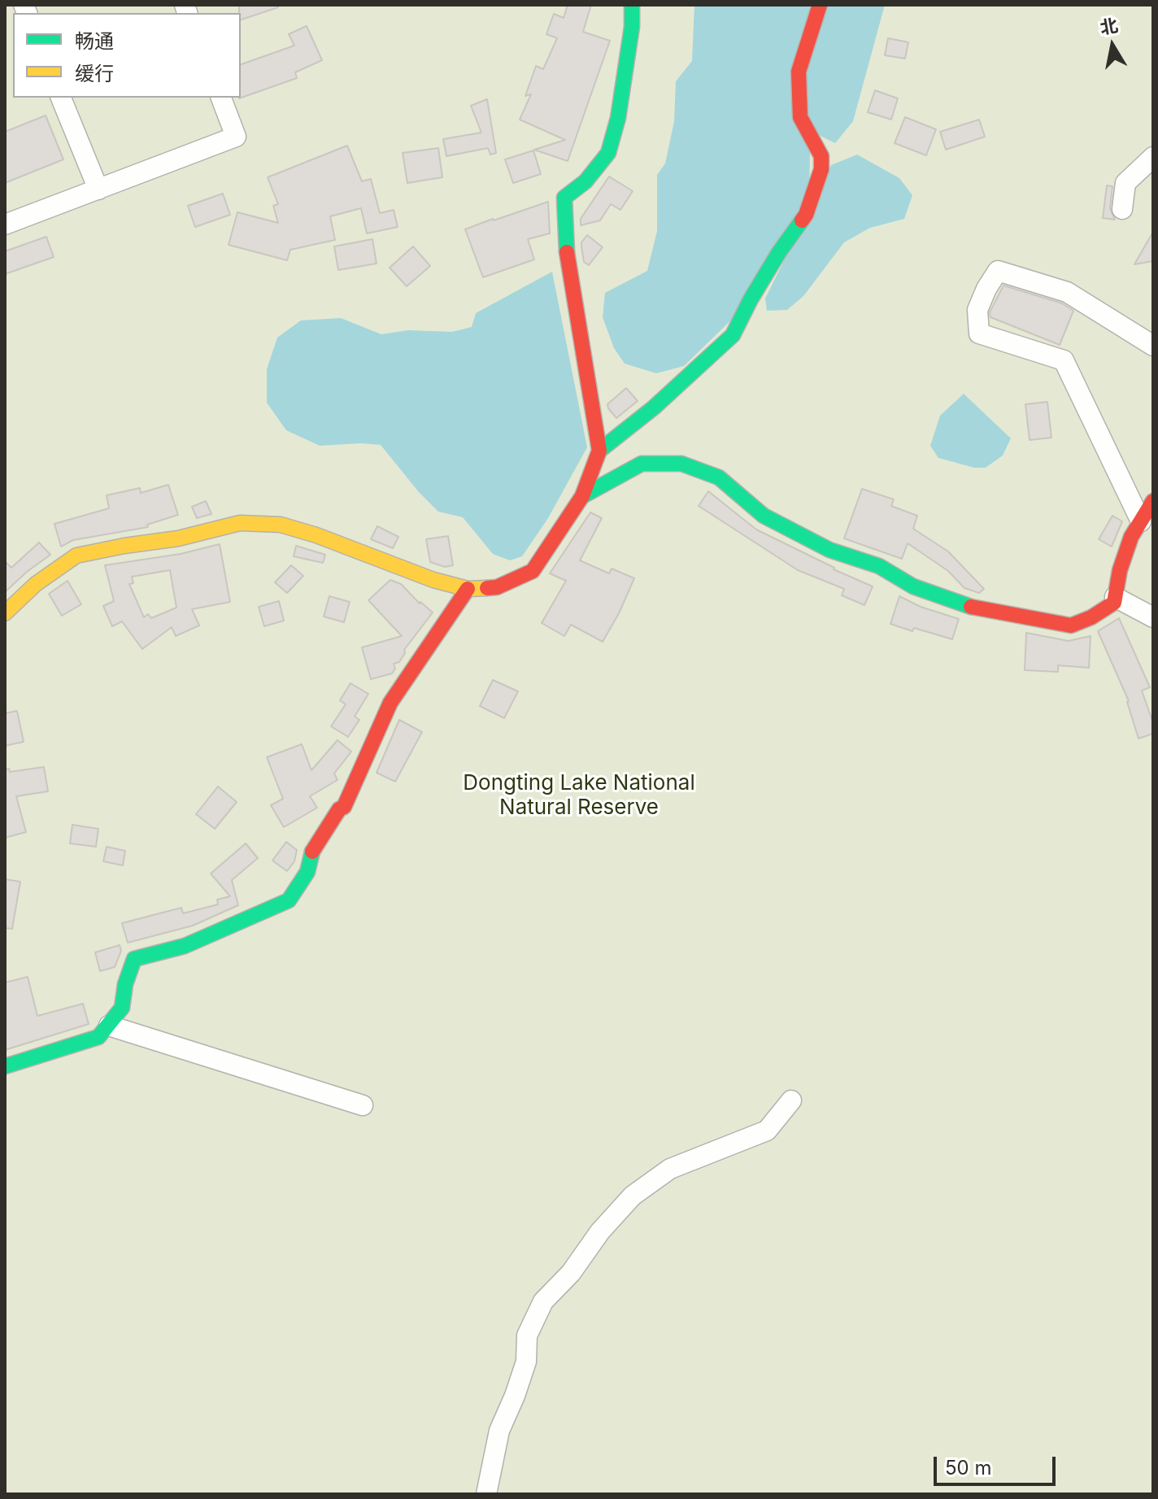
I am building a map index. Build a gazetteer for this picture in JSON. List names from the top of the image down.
{
  "parks": ["Dongting Lake National Natural Reserve"],
  "legend": ["畅通", "缓行"],
  "scale_bar": "50 m",
  "north": "top"
}
